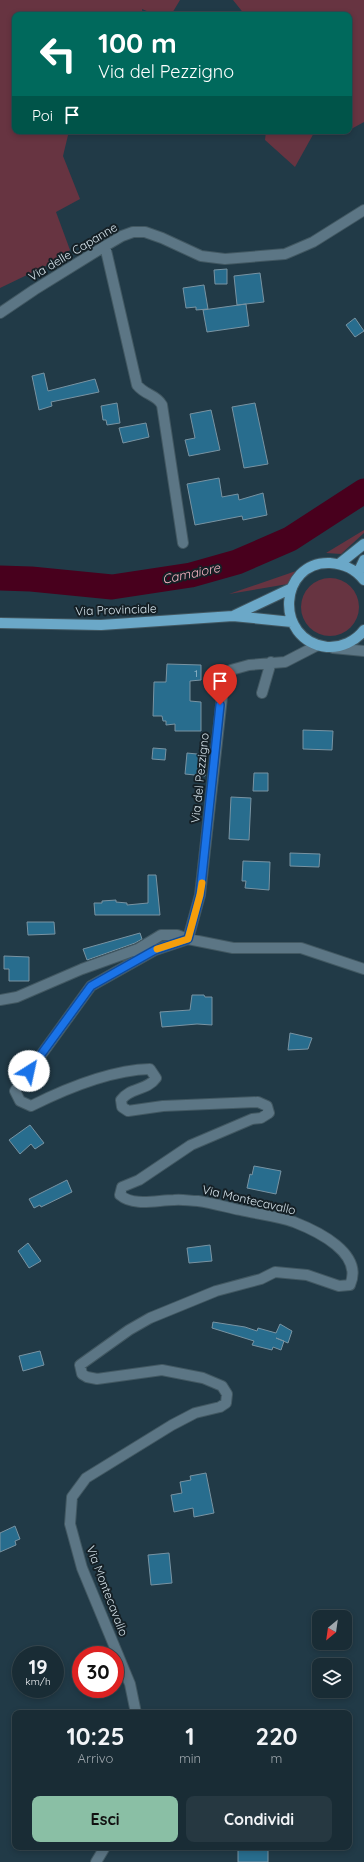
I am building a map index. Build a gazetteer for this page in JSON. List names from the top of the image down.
{
  "streets": {
    "main road": ["Via Provinciale"],
    "street": ["Via delle Capanne", "Via del Pezzigno", "Via Montecavallo"]
  },
  "crossings": [
    ["Via Provinciale", "Via del Pezzigno"],
    ["Via del Pezzigno", "Via Montecavallo"]
  ],
  "water": ["Camaiore"],
  "house_numbers": ["1"],
  "north": "bottom left",
  "page": {
    "turn": ["100 m", "Via del Pezzigno"],
    "then": "Poi",
    "speed": "19 km/h",
    "limit": "30",
    "eta": [
      "10:25",
      "Arrivo",
      "1",
      "min",
      "220",
      "m"
    ],
    "buttons": ["Esci", "Condividi"]
  }
}
